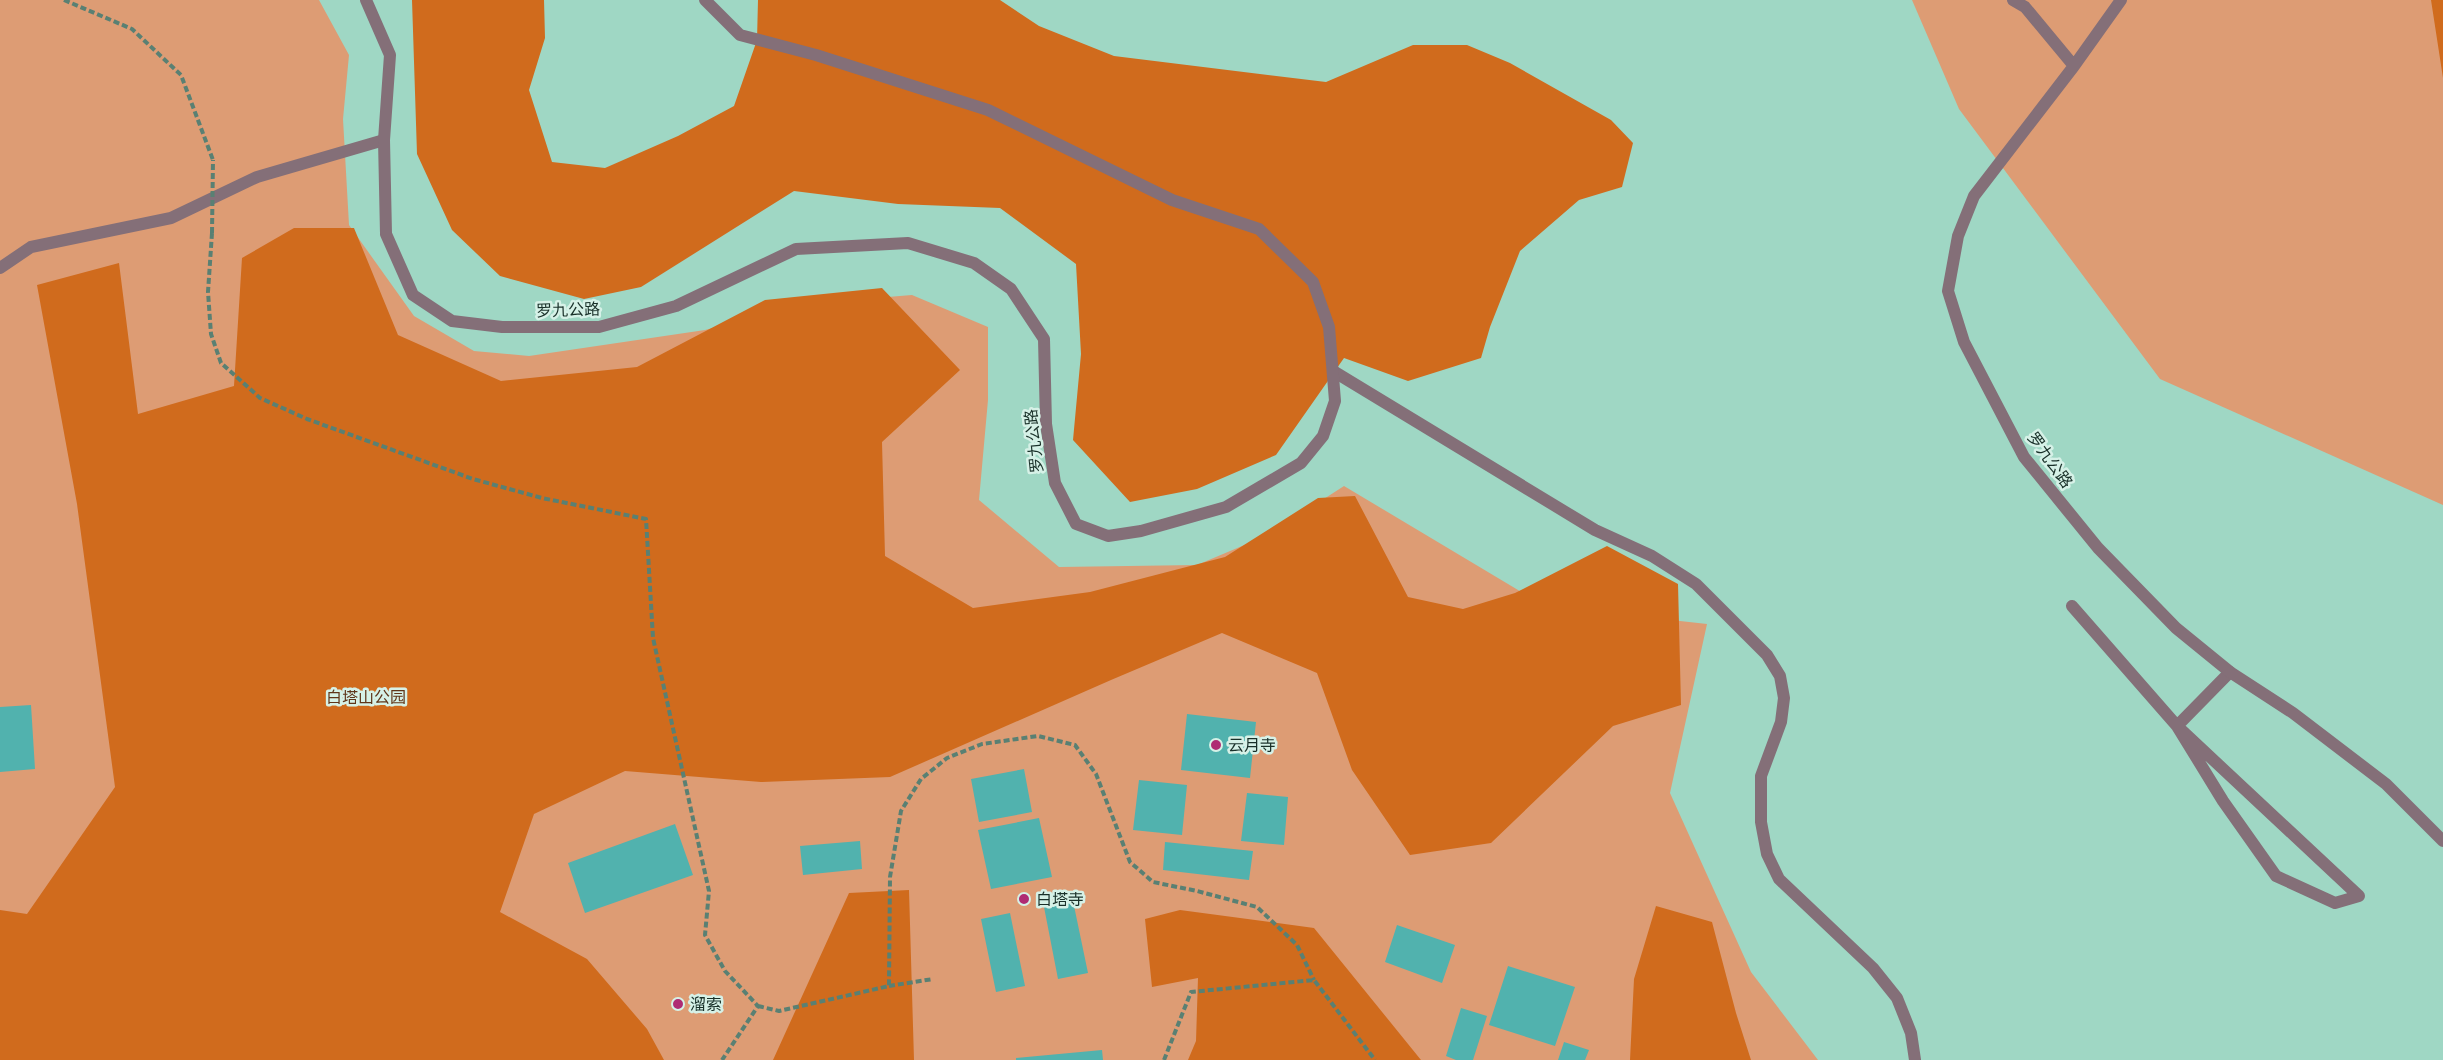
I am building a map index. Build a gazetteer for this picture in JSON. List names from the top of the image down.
{
  "streets": {
    "street": ["罗九公路"]
  },
  "parks": ["白塔山公园"],
  "places": ["云月寺", "白塔寺", "溜索"]
}
